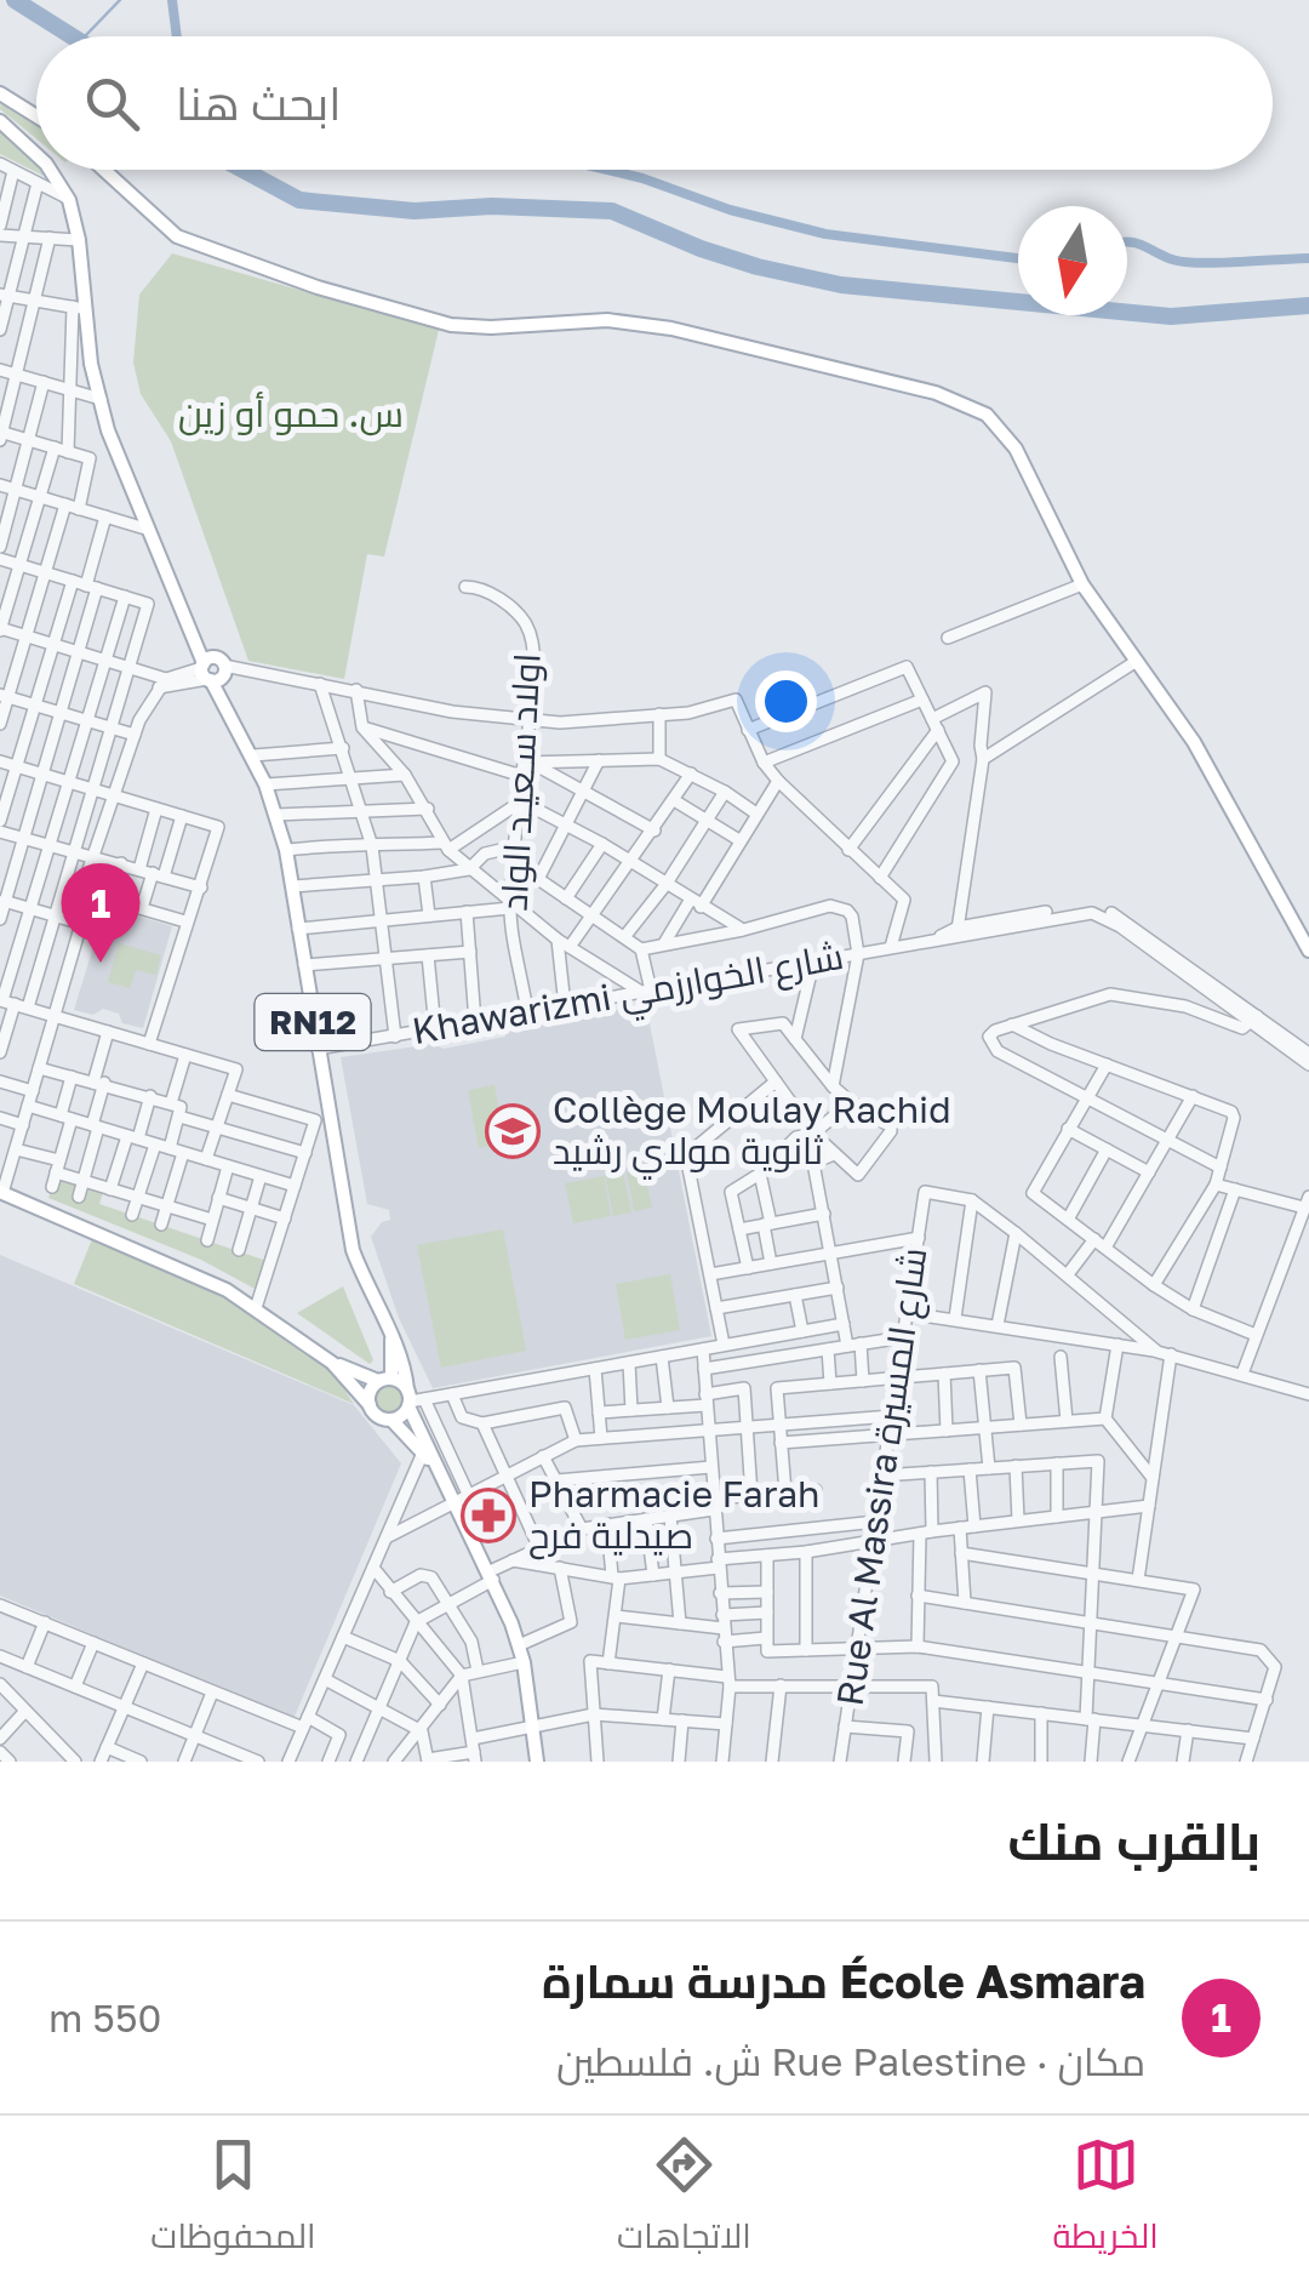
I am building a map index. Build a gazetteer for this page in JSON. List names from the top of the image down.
{
  "streets": {
    "main road": ["RN12"],
    "street": ["اولاد سـعيـد الواد", "Khawarizmi شارع الخوارزمي", "Rue Al Massira شارع المسيرة"]
  },
  "crossings": [
    ["اولاد سـعيـد الواد", "Khawarizmi شارع الخوارزمي"],
    ["Khawarizmi شارع الخوارزمي", "RN12"]
  ],
  "parks": ["س. حمو أو زين"],
  "places": {
    "school or university": ["Collège Moulay Rachid ثانوية مولاي رشيد"],
    "pharmacy": ["Pharmacie Farah صيدلية فرح"]
  },
  "north": "bottom",
  "page": {
    "search": "ابحث هنا",
    "pins": "1",
    "heading": "بالقرب منك",
    "list": [
      {
        "mark": "1",
        "name": "École Asmara مدرسة سمارة",
        "note": "مكان · Rue Palestine ش. فلسطين",
        "value": "550 m"
      }
    ],
    "nav": ["الخريطة", "الاتجاهات", "المحفوظات"]
  }
}
